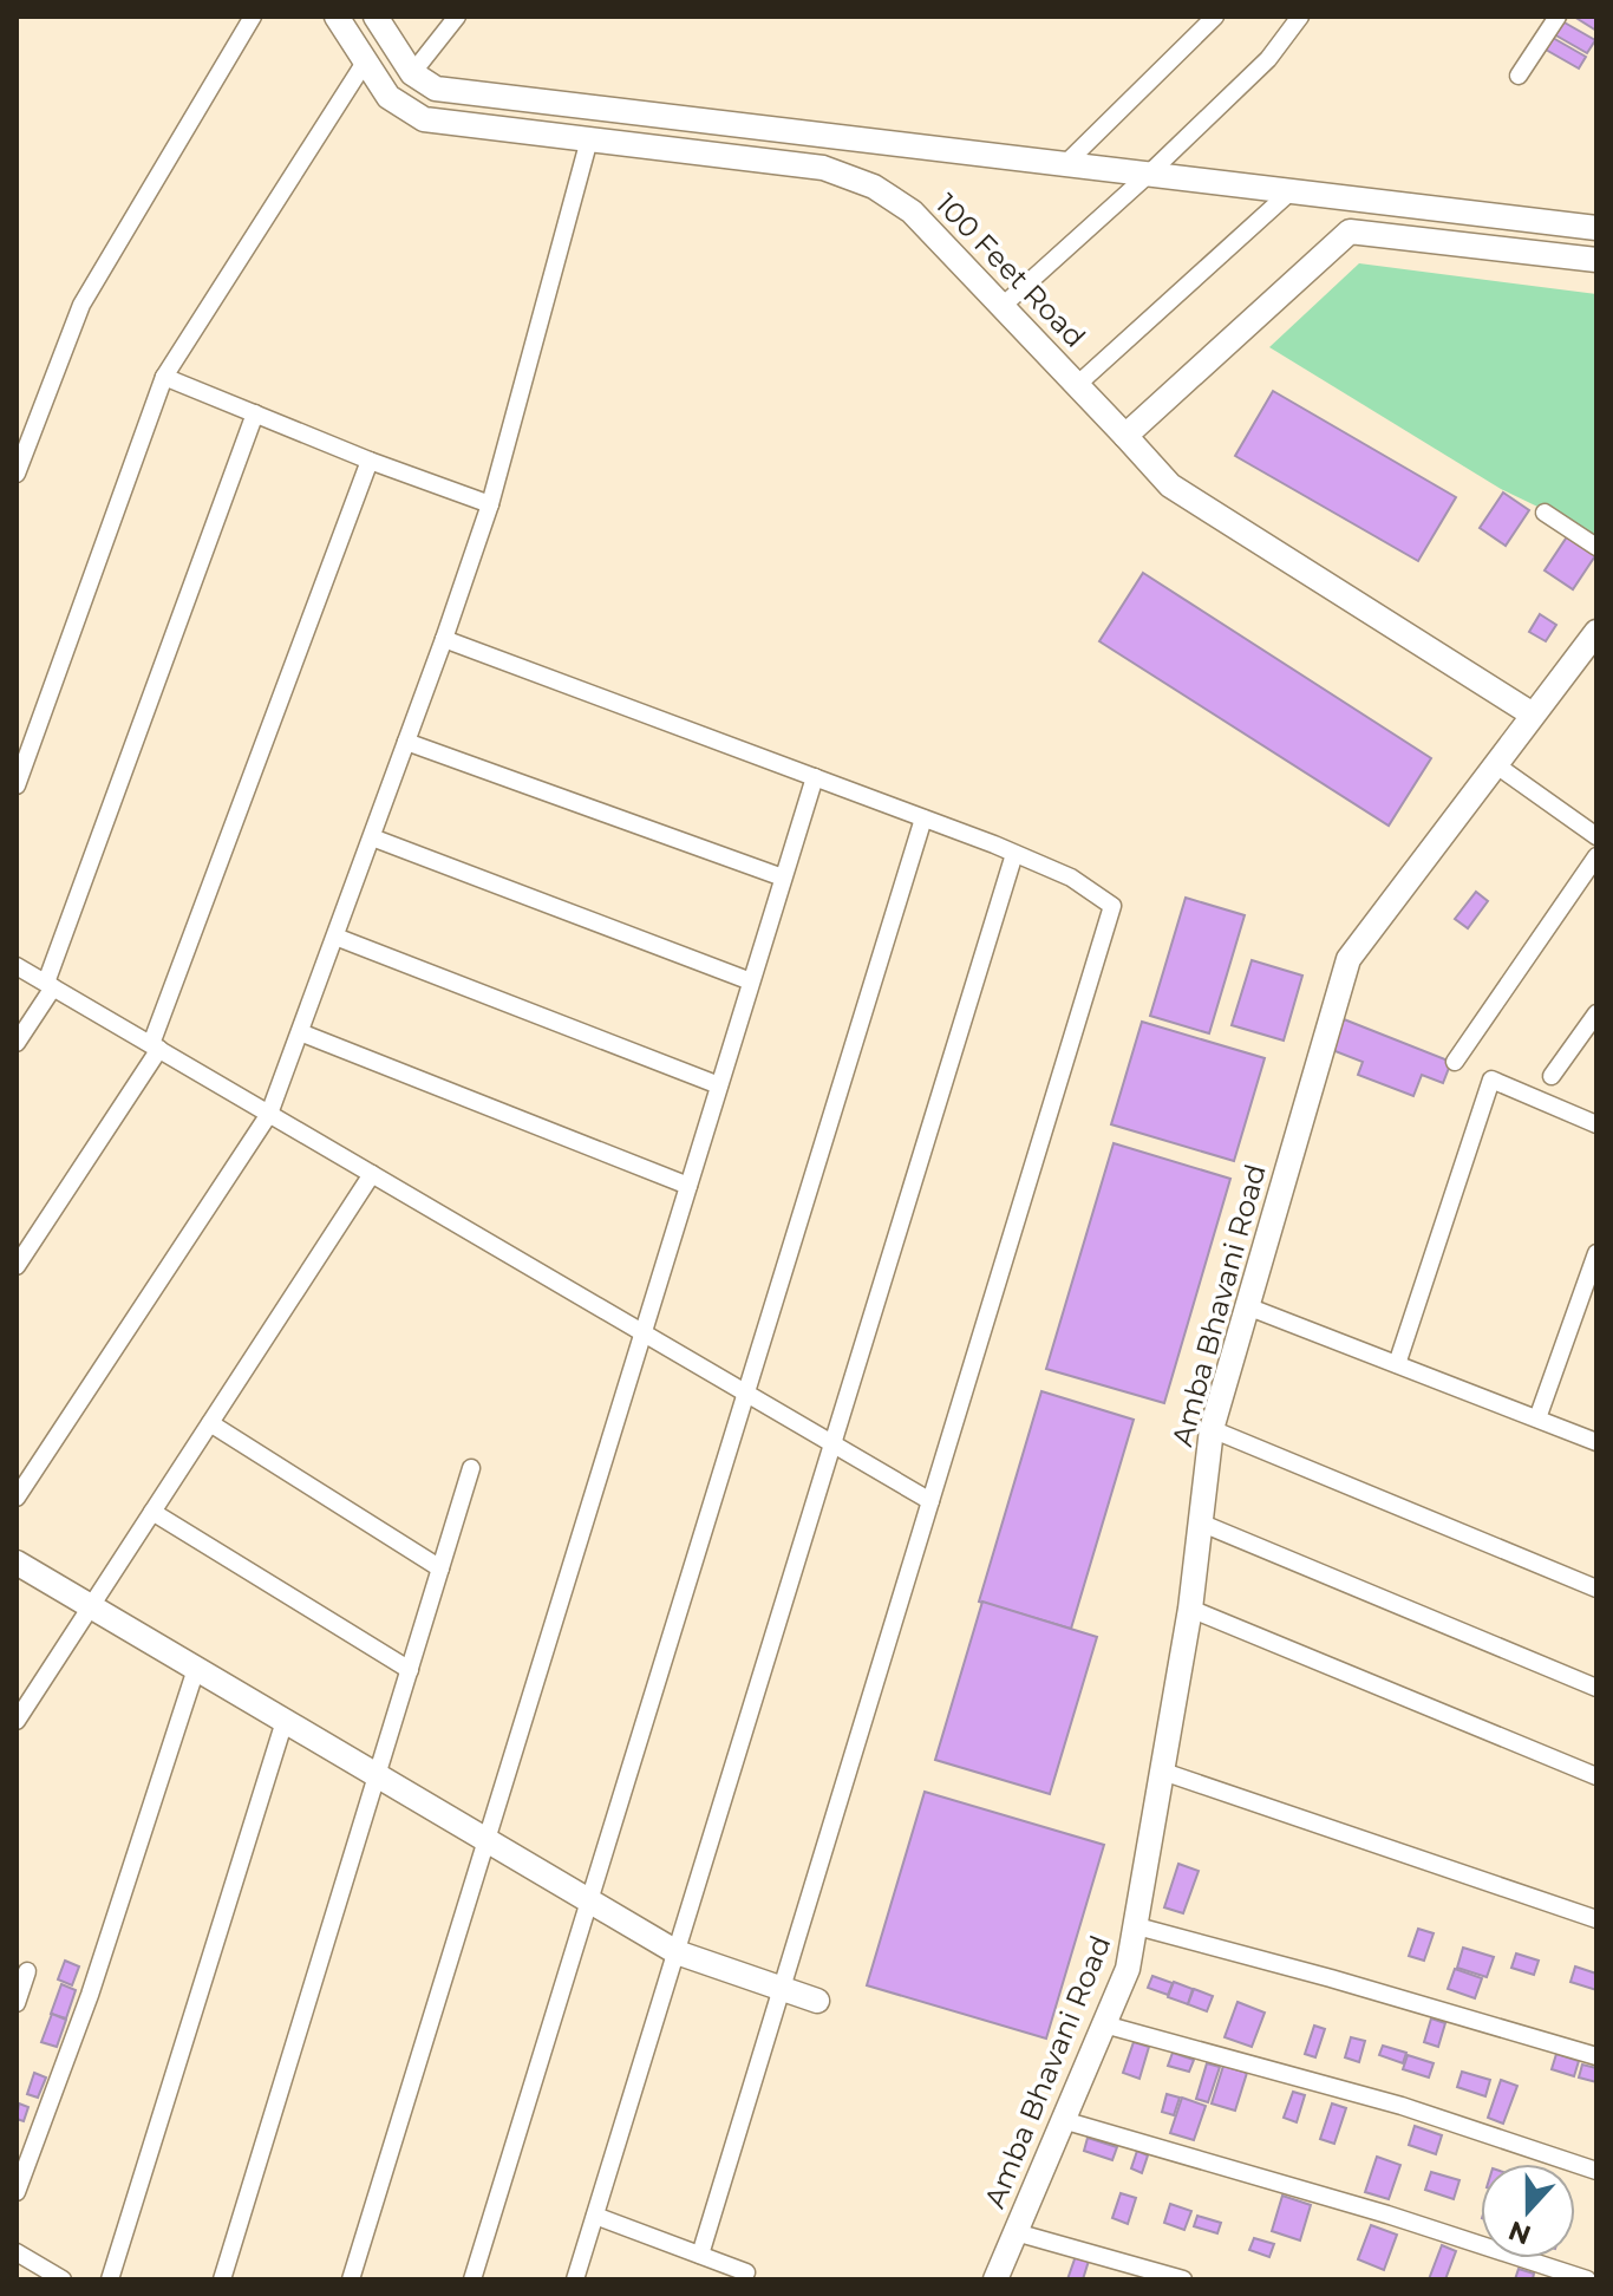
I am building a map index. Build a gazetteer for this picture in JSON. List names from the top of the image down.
{
  "streets": {
    "street": ["100 Feet Road", "Amba Bhavani Road"]
  },
  "crossings": [
    ["100 Feet Road", "Amba Bhavani Road"]
  ],
  "north": "bottom"
}
